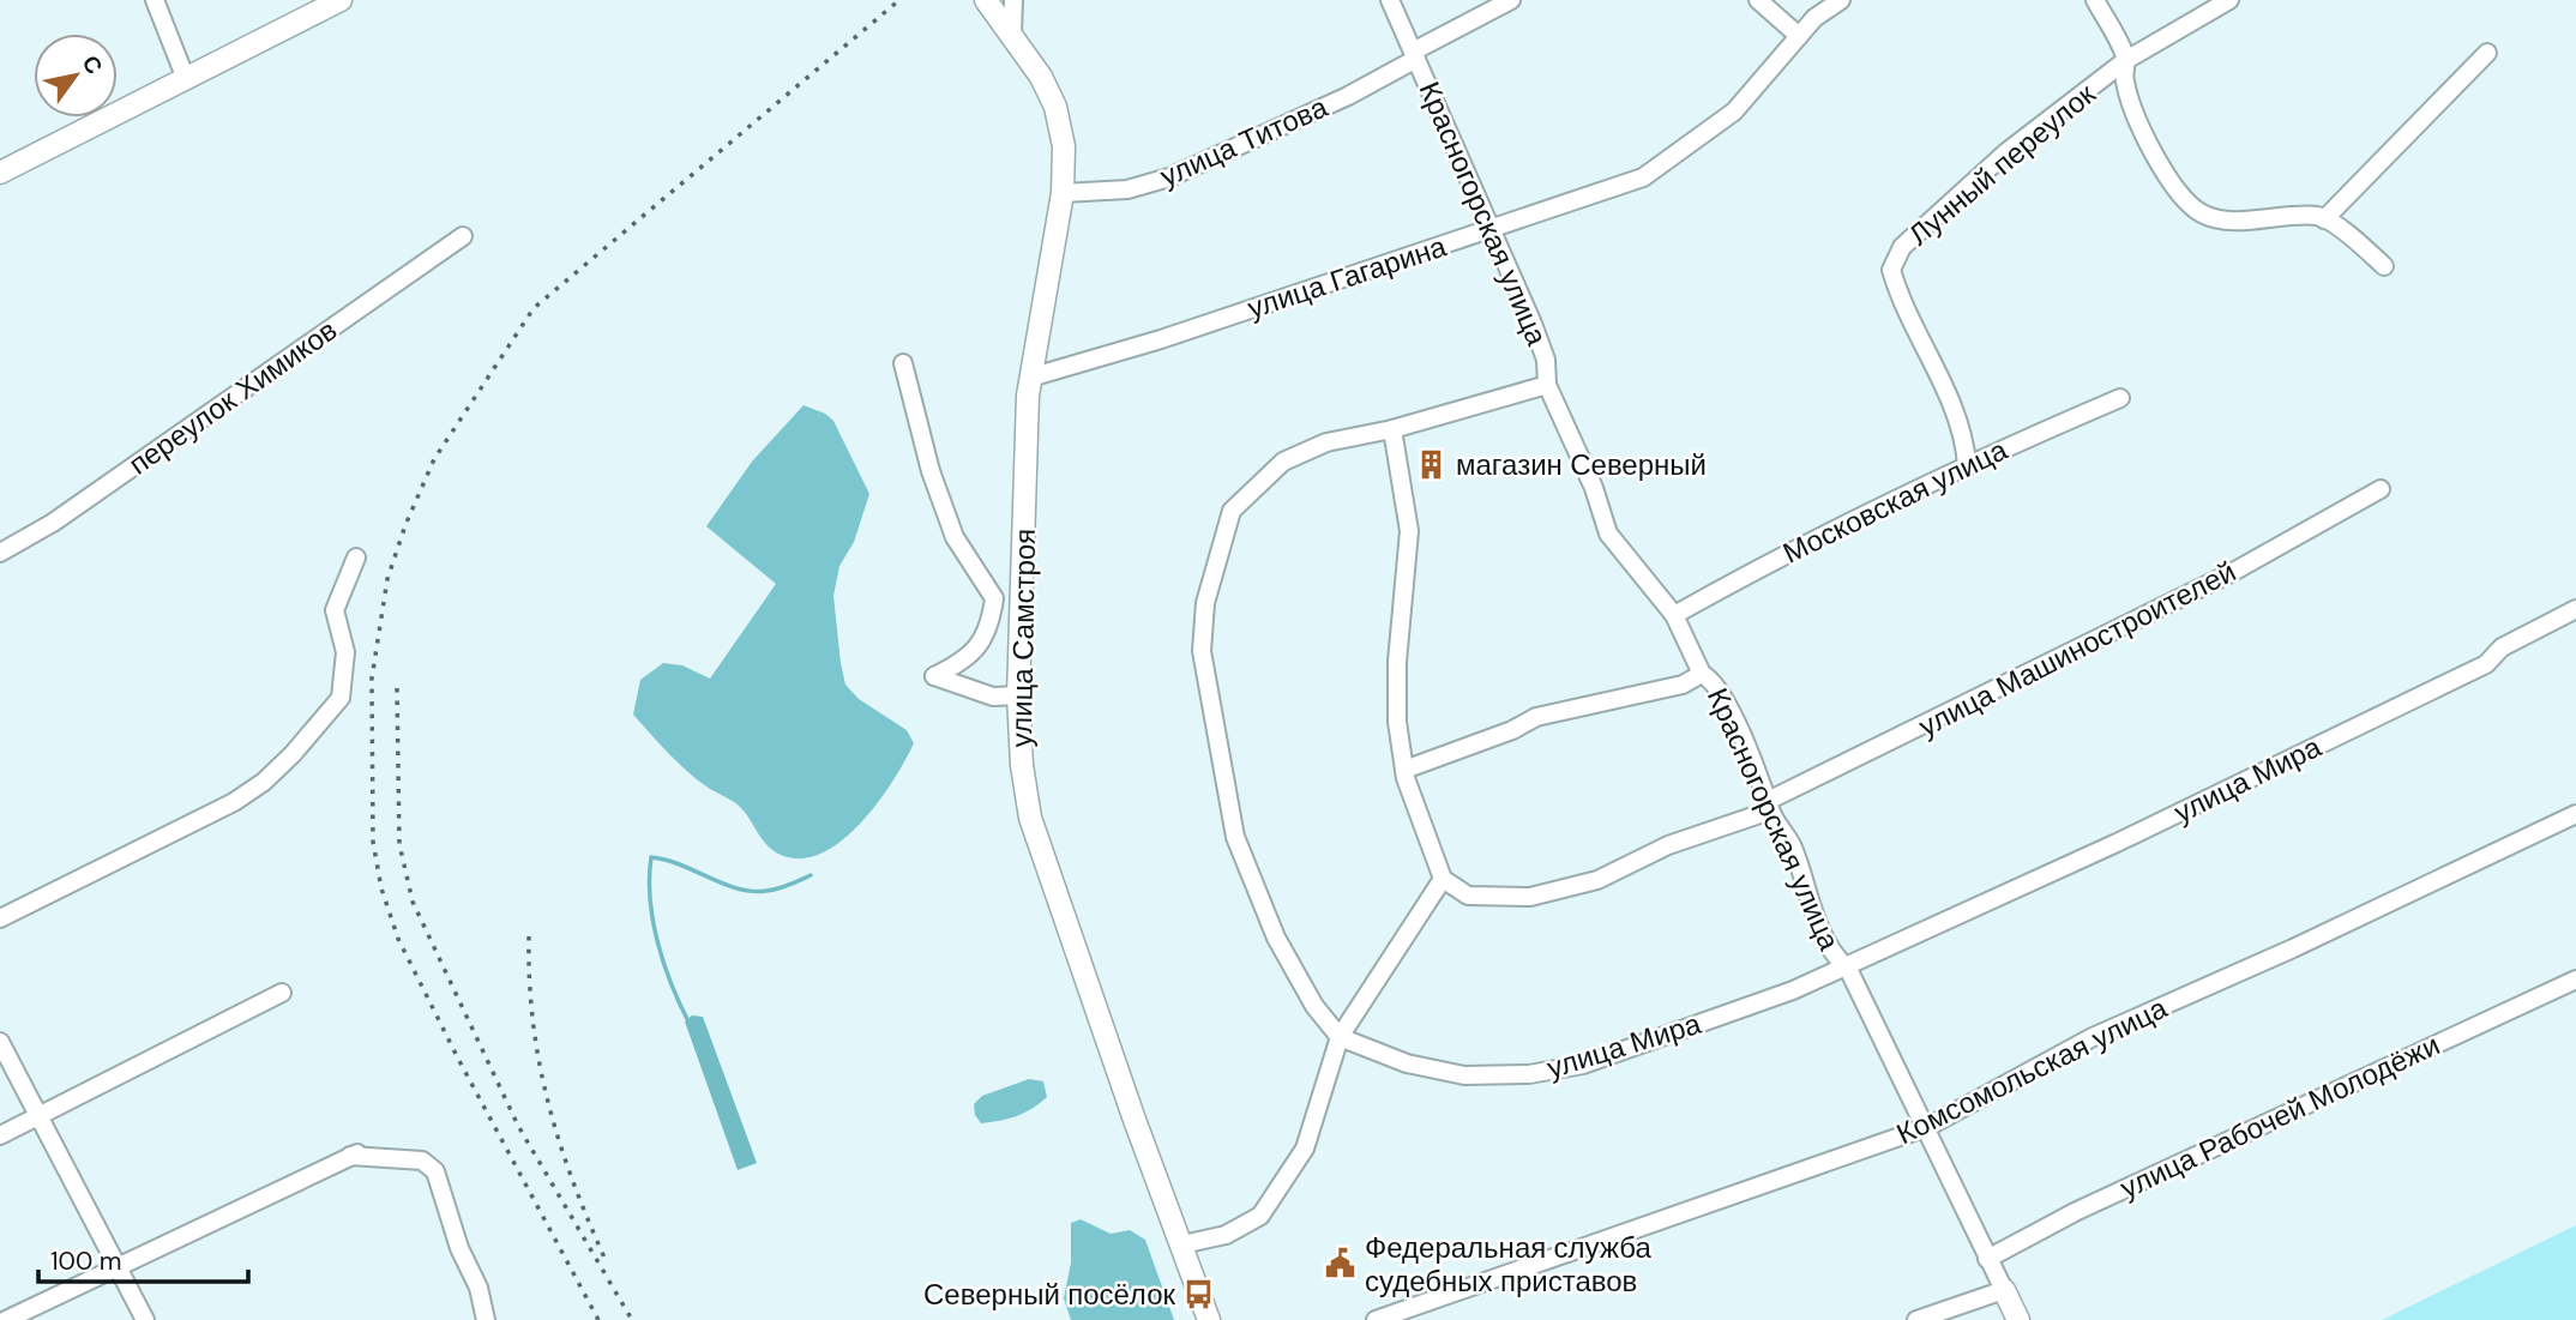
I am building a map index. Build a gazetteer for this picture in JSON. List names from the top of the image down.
{
  "streets": {
    "street": [
      "улица Титова",
      "Лунный переулок",
      "Красногорская улица",
      "улица Гагарина",
      "переулок Химиков",
      "Московская улица",
      "улица Самстроя",
      "улица Машиностроителей",
      "улица Мира",
      "Комсомольская улица",
      "улица Рабочей Молодёжи"
    ]
  },
  "crossings": [
    ["улица Титова", "Красногорская улица"],
    ["улица Титова", "улица Самстроя"],
    ["Лунный переулок", "Московская улица"],
    ["Красногорская улица", "улица Гагарина"],
    ["Красногорская улица", "Московская улица"],
    ["Красногорская улица", "улица Машиностроителей"],
    ["Красногорская улица", "улица Мира"],
    ["Красногорская улица", "Комсомольская улица"],
    ["Красногорская улица", "улица Рабочей Молодёжи"],
    ["улица Гагарина", "улица Самстроя"]
  ],
  "places": {
    "building": ["магазин Северный"],
    "public building": ["Федеральная служба судебных приставов"],
    "bus stop": ["Северный посёлок"]
  },
  "scale_bar": "100 m",
  "north": "top right"
}
